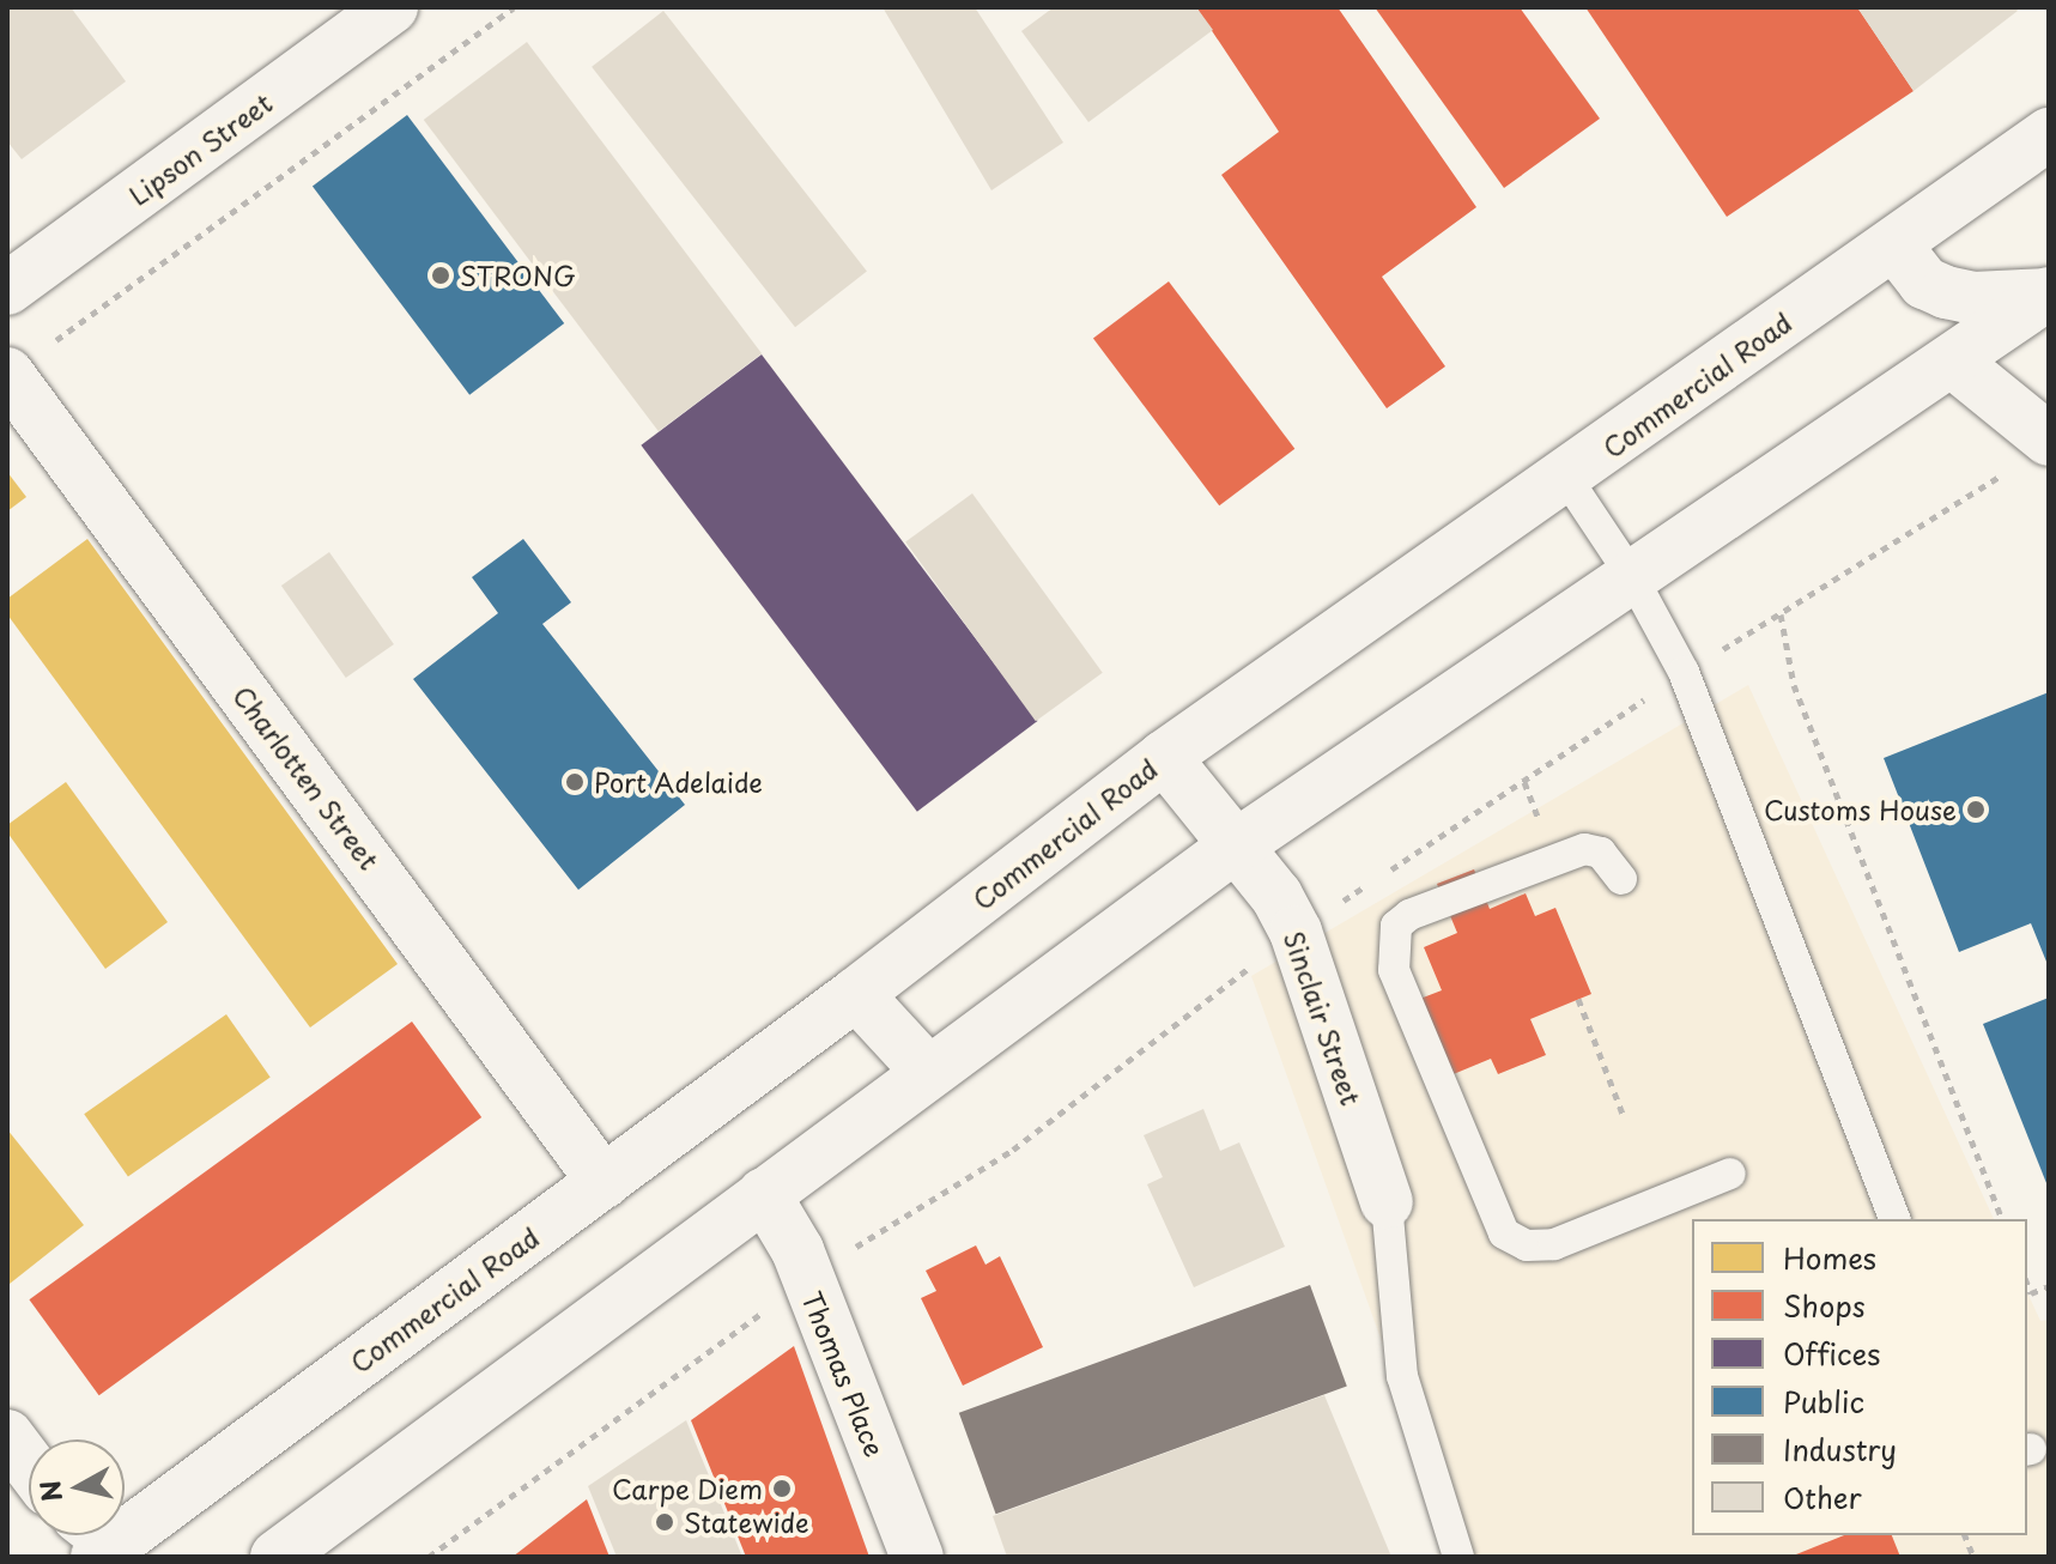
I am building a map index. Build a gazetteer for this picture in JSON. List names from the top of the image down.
{
  "streets": {
    "main road": [
      "Lipson Street",
      "Commercial Road",
      "Charlotten Street",
      "Sinclair Street",
      "Thomas Place"
    ]
  },
  "crossings": [
    ["Commercial Road", "Charlotten Street"],
    ["Commercial Road", "Sinclair Street"]
  ],
  "places": [
    "STRONG",
    "Port Adelaide",
    "Customs House",
    "Carpe Diem",
    "Statewide"
  ],
  "legend": [
    "Homes",
    "Shops",
    "Offices",
    "Public",
    "Industry",
    "Other"
  ],
  "north": "left"
}
